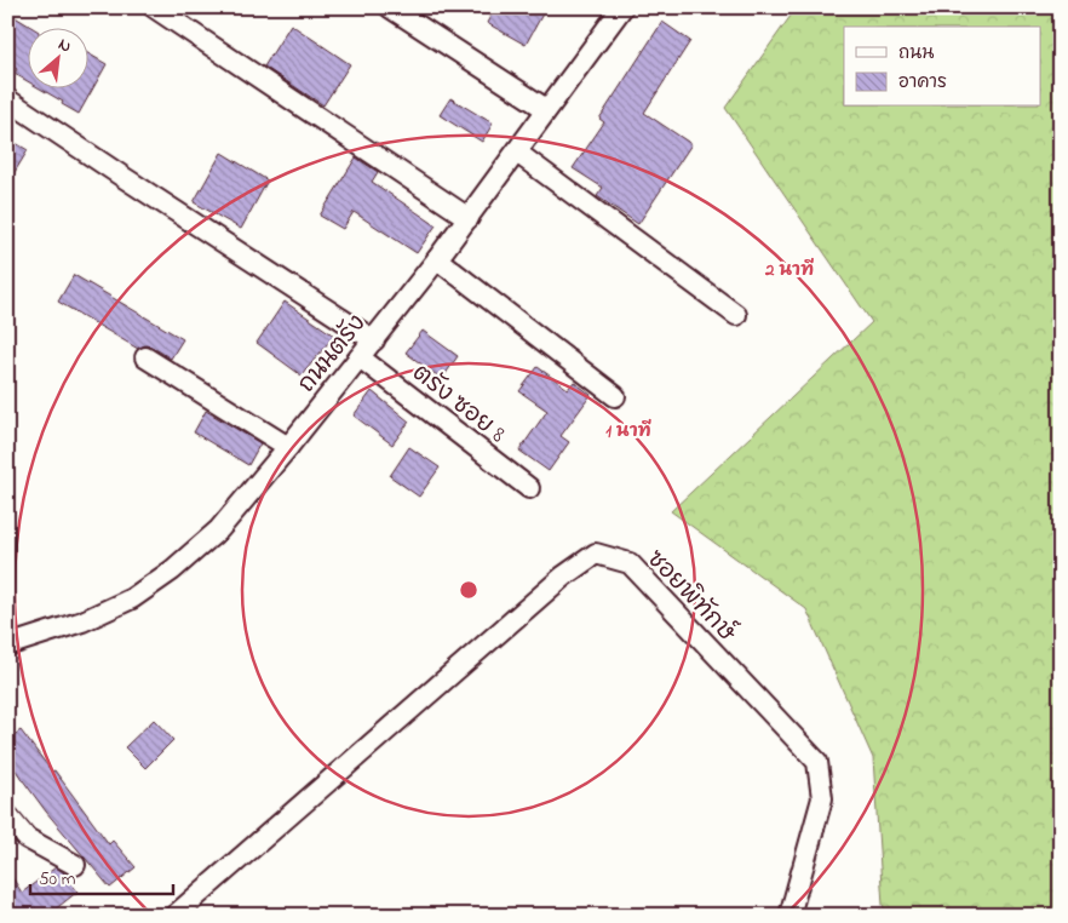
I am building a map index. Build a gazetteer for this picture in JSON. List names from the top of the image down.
{
  "streets": {
    "street": ["ถนนตรัง", "ตรัง ซอย 8", "ซอยพิทักษ์"]
  },
  "crossings": [
    ["ถนนตรัง", "ตรัง ซอย 8"]
  ],
  "legend": ["ถนน", "อาคาร"],
  "scale_bar": "50 m",
  "north": "top right",
  "rings": ["2 นาที", "1 นาที"]
}
